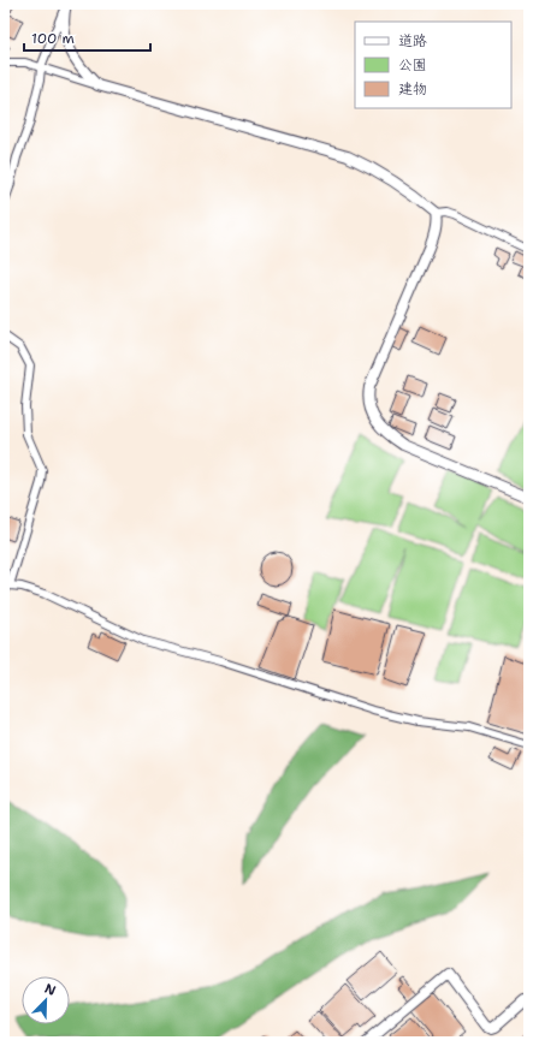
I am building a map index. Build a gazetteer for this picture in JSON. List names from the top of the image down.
{
  "legend": ["道路", "公園", "建物"],
  "scale_bar": "100 m",
  "north": "top right"
}
